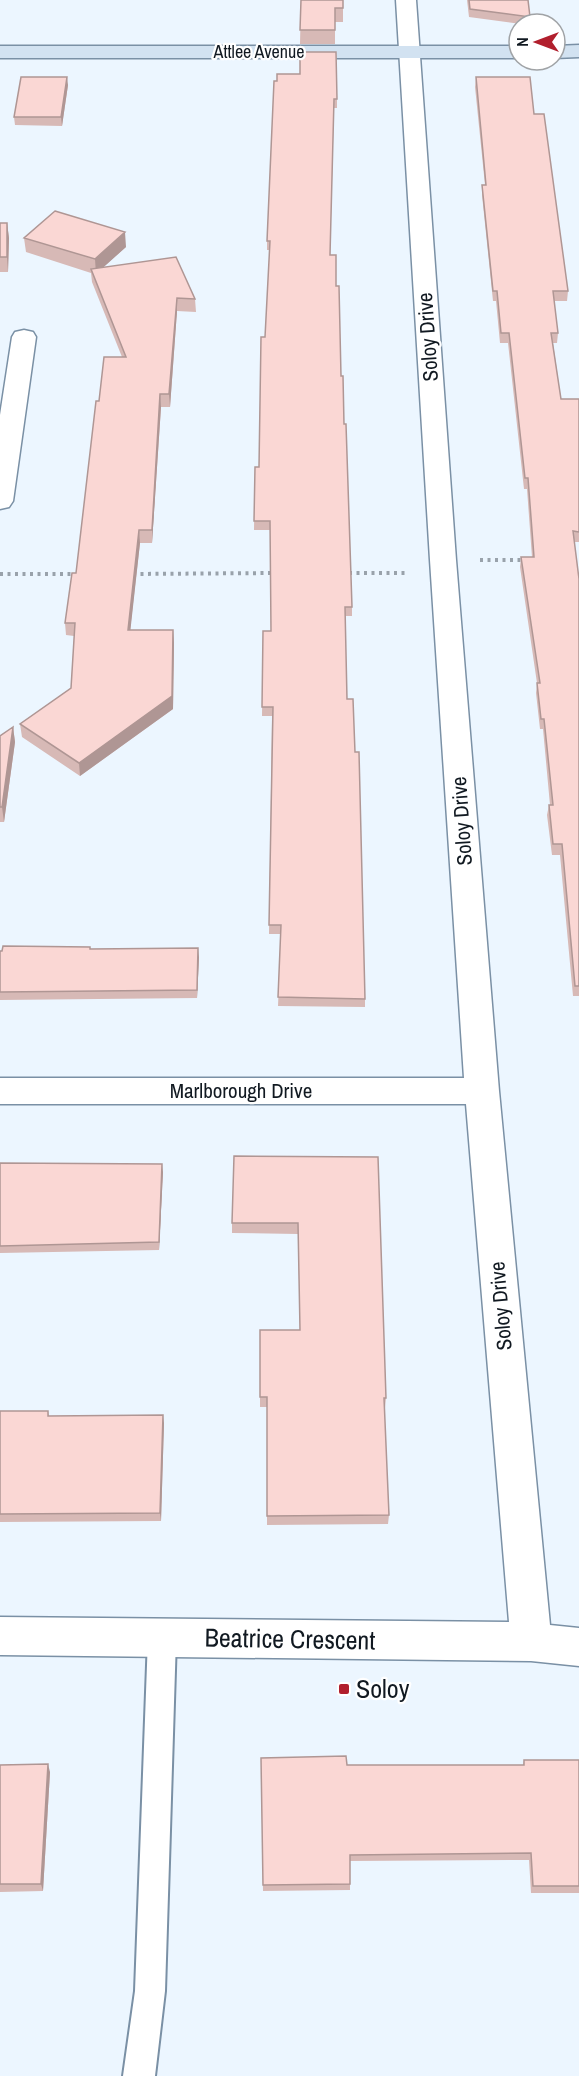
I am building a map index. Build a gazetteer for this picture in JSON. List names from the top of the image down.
{
  "streets": {
    "street": [
      "Attlee Avenue",
      "Soloy Drive",
      "Marlborough Drive",
      "Beatrice Crescent"
    ]
  },
  "crossings": [
    ["Attlee Avenue", "Soloy Drive"],
    ["Soloy Drive", "Marlborough Drive"],
    ["Soloy Drive", "Beatrice Crescent"]
  ],
  "places": {
    "transit": ["Soloy"]
  },
  "north": "left"
}
